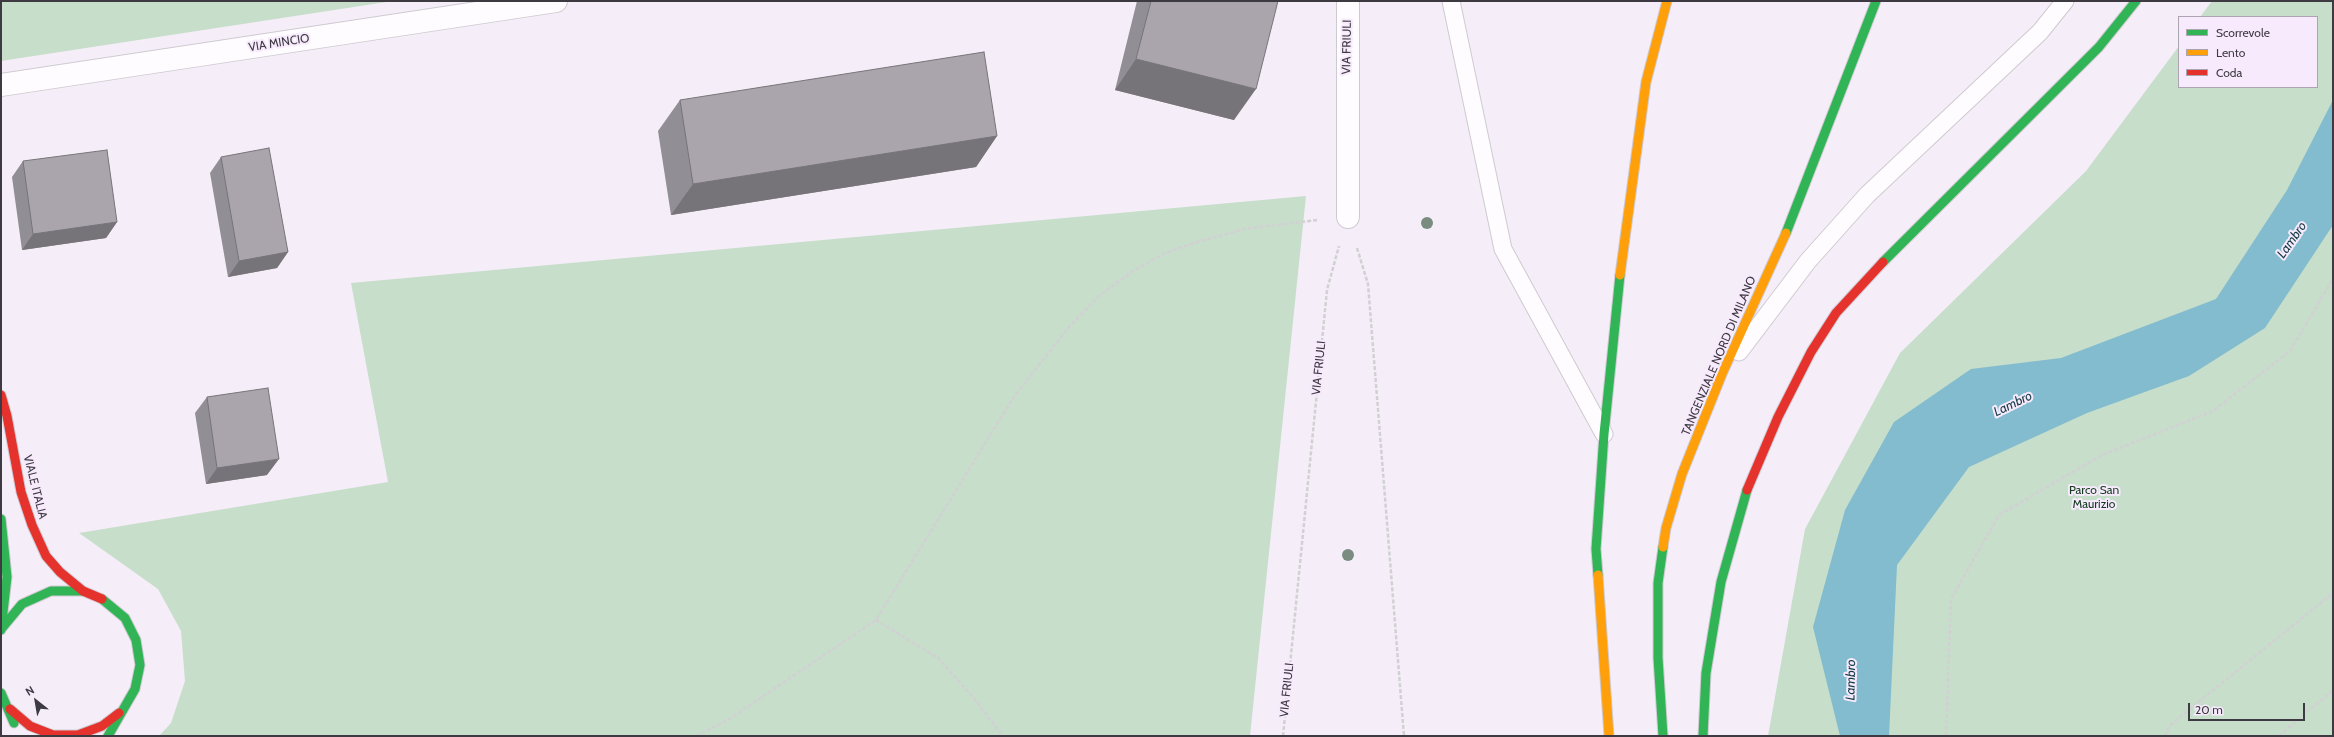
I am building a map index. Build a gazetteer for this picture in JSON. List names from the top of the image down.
{
  "streets": {
    "main road": ["TANGENZIALE NORD DI MILANO", "VIALE ITALIA"],
    "street": ["VIA MINCIO", "VIA FRIULI"]
  },
  "water": ["Lambro"],
  "parks": ["Parco San Maurizio"],
  "legend": ["Scorrevole", "Lento", "Coda"],
  "scale_bar": "20 m",
  "north": "top left"
}
